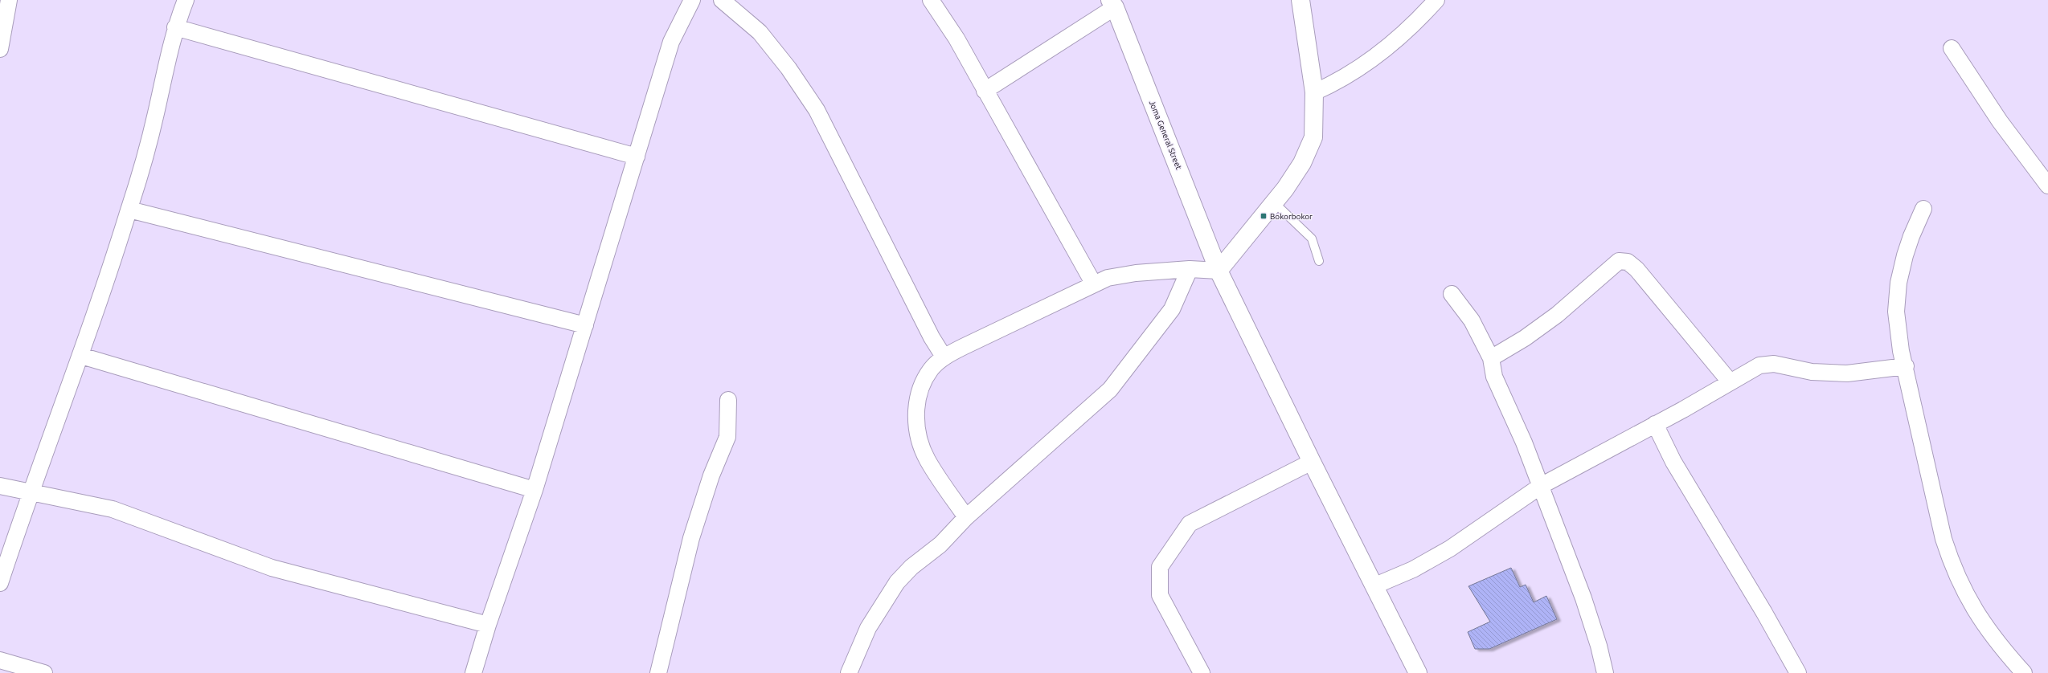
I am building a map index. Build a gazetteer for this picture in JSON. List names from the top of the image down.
{
  "streets": {
    "street": ["Joma General Street"]
  },
  "places": {
    "transit": ["Bokorbokor"]
  }
}
